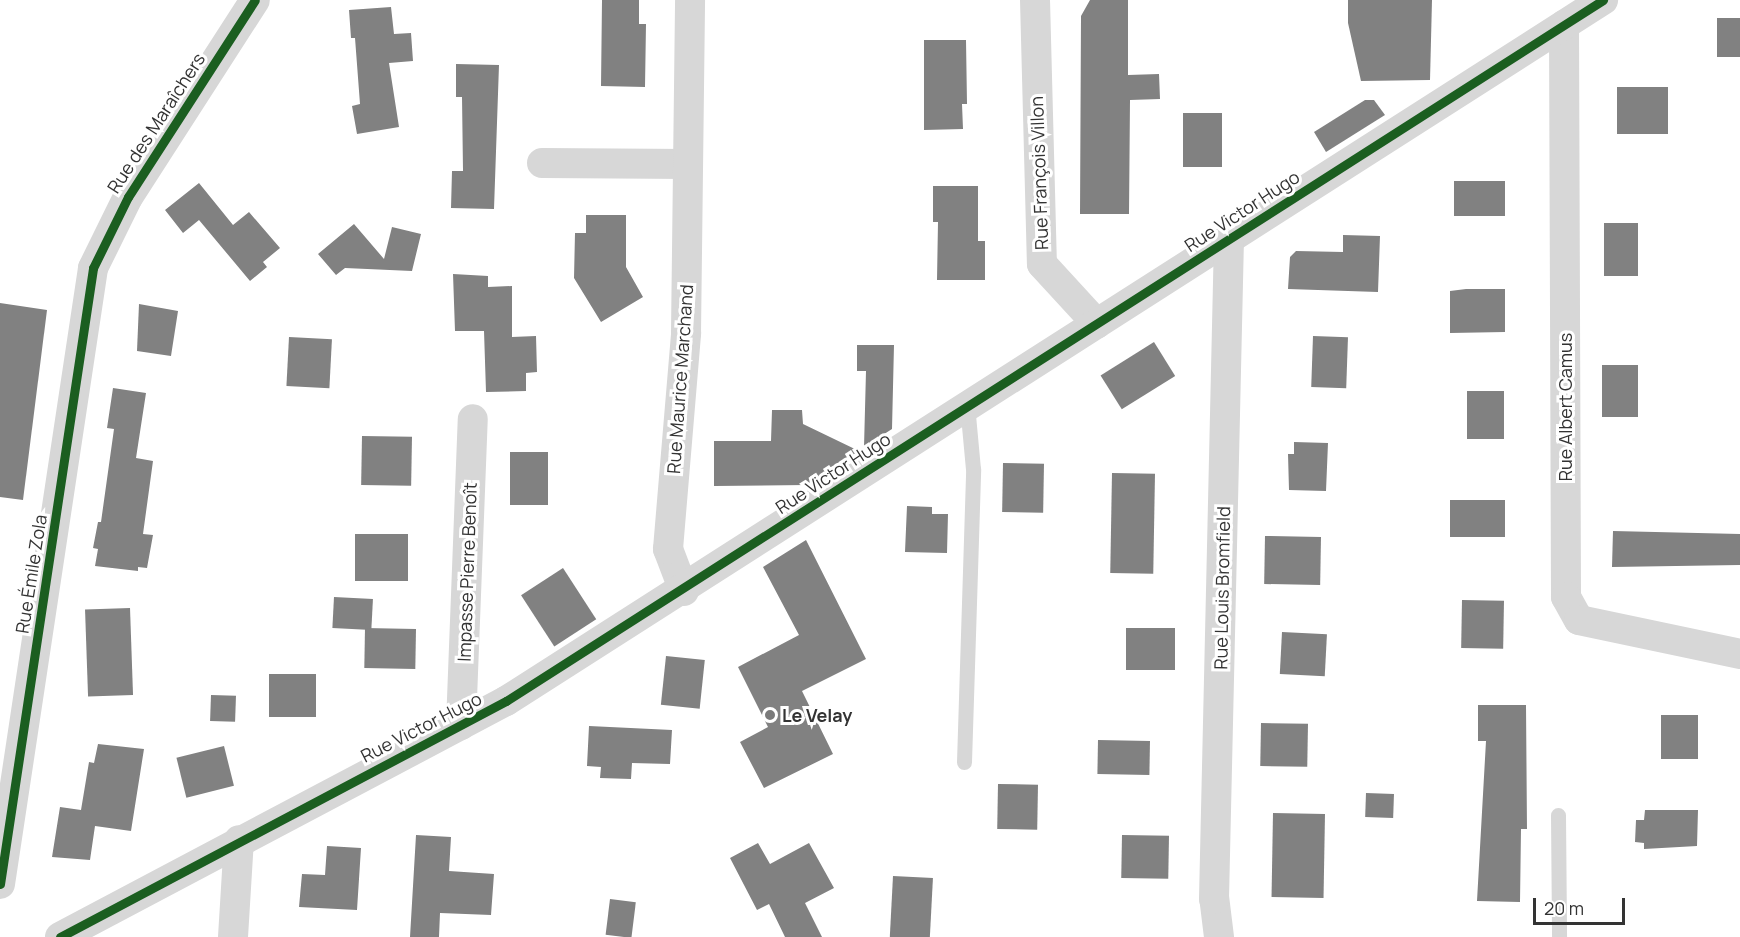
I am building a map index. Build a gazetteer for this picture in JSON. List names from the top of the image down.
{
  "streets": {
    "street": [
      "Rue des Maraîchers",
      "Rue François Villon",
      "Rue Victor Hugo",
      "Rue Maurice Marchand",
      "Rue Albert Camus",
      "Impasse Pierre Benoît",
      "Rue Émile Zola",
      "Rue Louis Bromfield"
    ]
  },
  "crossings": [
    ["Rue des Maraîchers", "Rue Émile Zola"],
    ["Rue François Villon", "Rue Victor Hugo"],
    ["Rue Victor Hugo", "Rue Maurice Marchand"],
    ["Rue Victor Hugo", "Rue Albert Camus"],
    ["Rue Victor Hugo", "Impasse Pierre Benoît"],
    ["Rue Victor Hugo", "Rue Louis Bromfield"]
  ],
  "places": ["Le Velay"],
  "scale_bar": "20 m"
}
